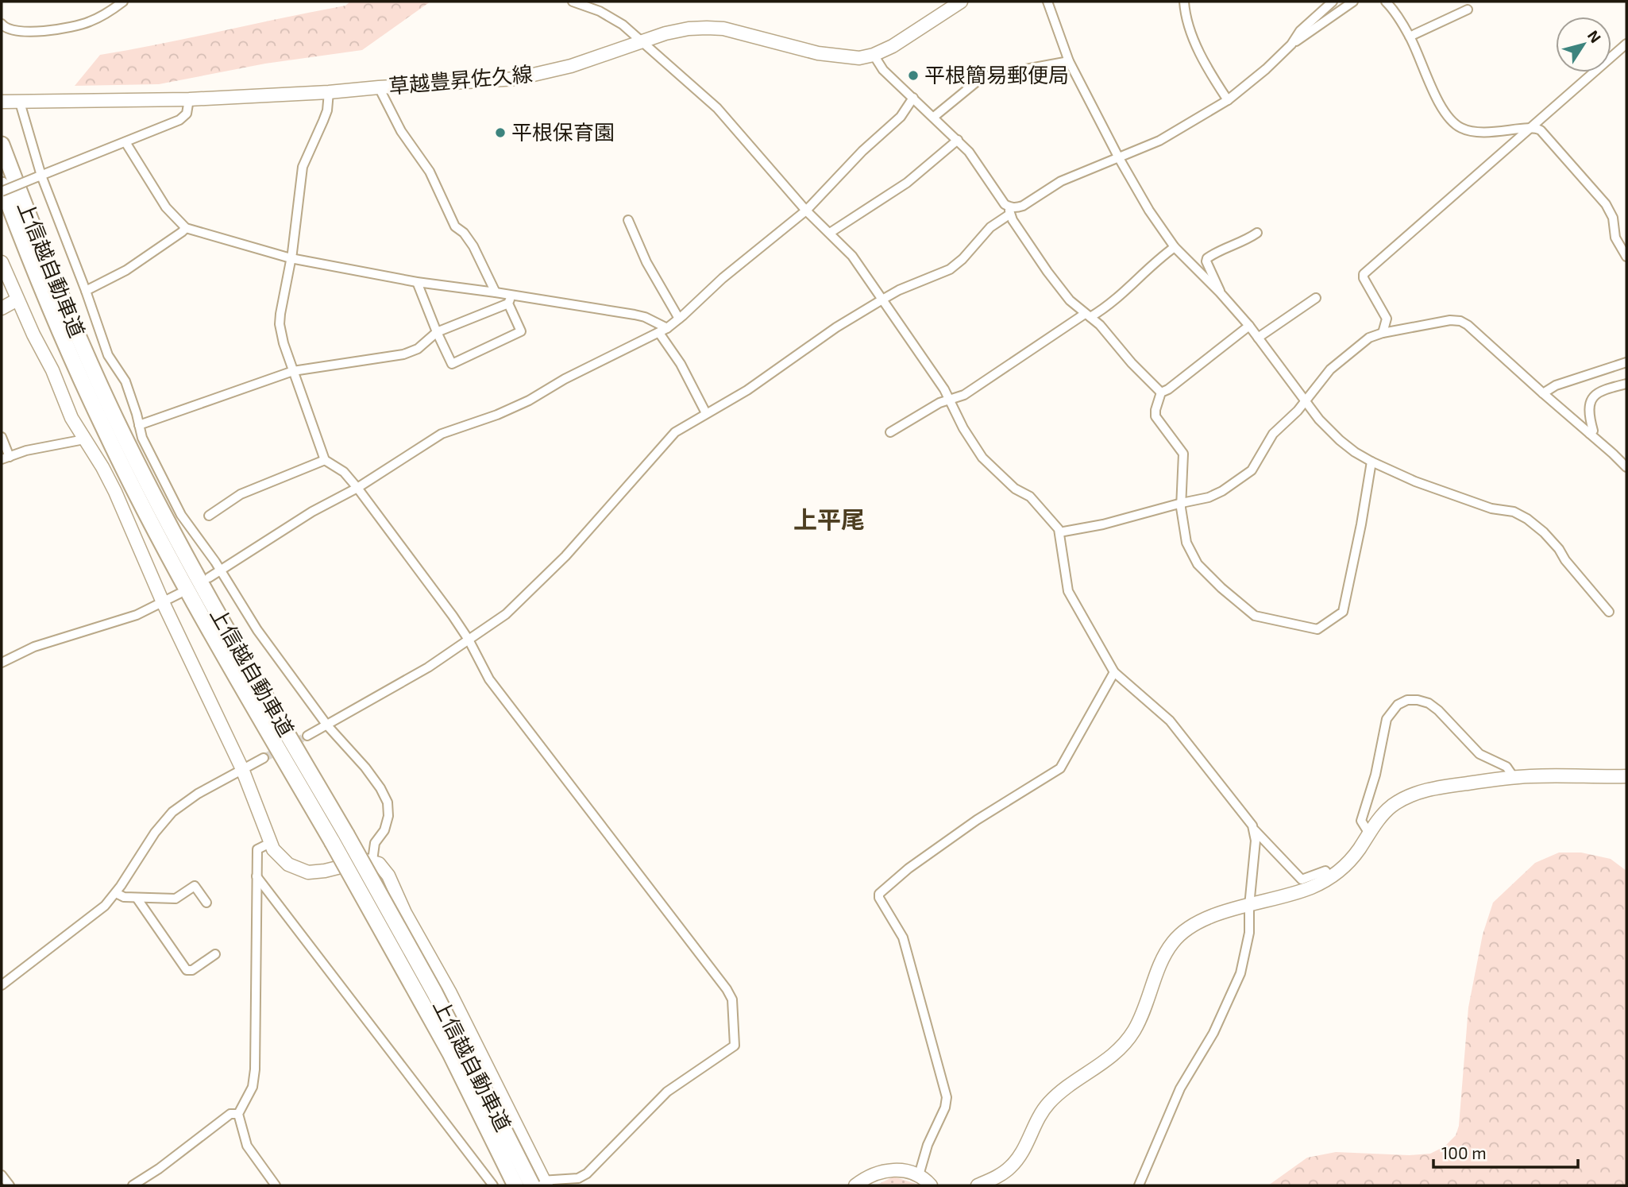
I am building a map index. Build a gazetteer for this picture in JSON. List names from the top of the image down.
{
  "streets": {
    "highway": ["上信越自動車道"],
    "street": ["草越豊昇佐久線"]
  },
  "districts": ["上平尾"],
  "places": ["平根簡易郵便局", "平根保育園"],
  "scale_bar": "100 m",
  "north": "top right"
}
